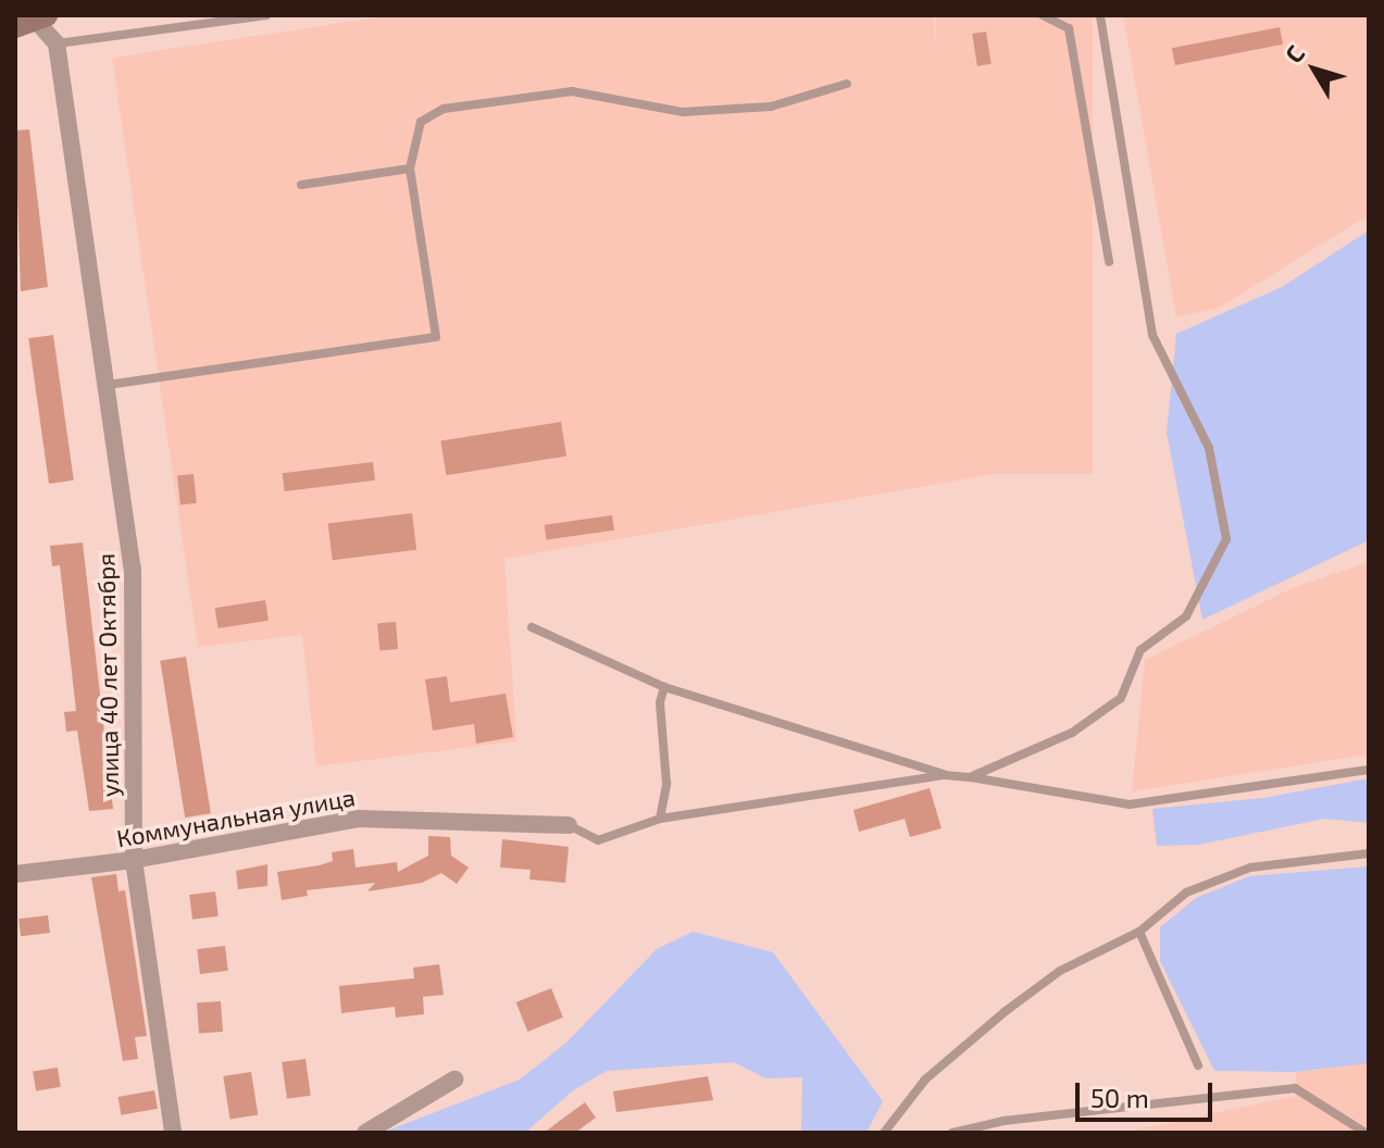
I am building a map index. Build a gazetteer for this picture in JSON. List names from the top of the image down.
{
  "streets": {
    "street": ["улица 40 лет Октября", "Коммунальная улица"]
  },
  "crossings": [
    ["улица 40 лет Октября", "Коммунальная улица"]
  ],
  "scale_bar": "50 m",
  "north": "top left"
}
